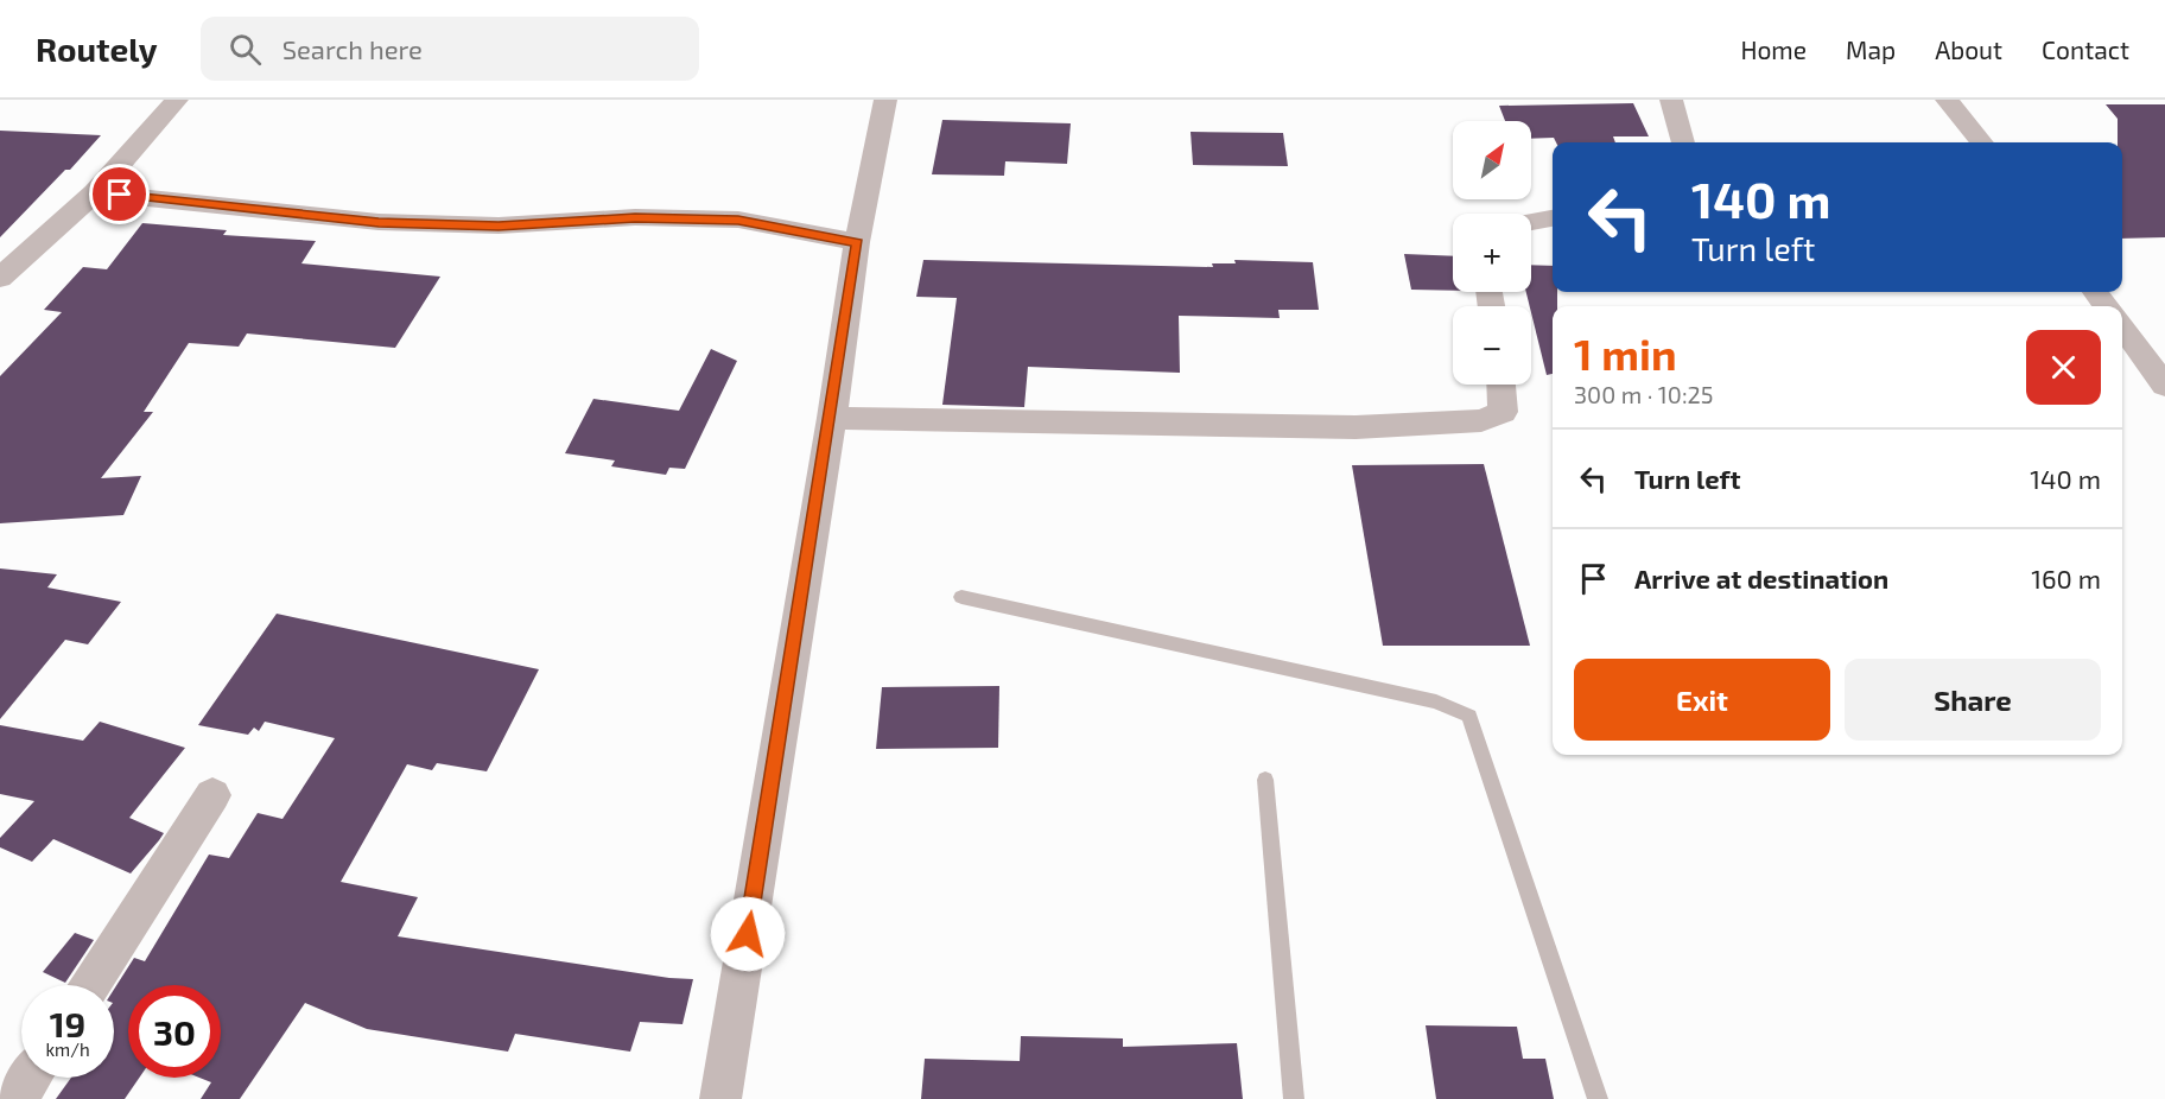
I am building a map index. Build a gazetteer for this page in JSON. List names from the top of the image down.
{
  "north": "top right",
  "page": {
    "header": "Routely",
    "search": "Search here",
    "nav": [
      "Home",
      "Map",
      "About",
      "Contact"
    ],
    "map_buttons": ["+", "−"],
    "turn": ["140 m", "Turn left"],
    "heading": ["1 min", "300 m · 10:25"],
    "list": [
      {
        "name": "Turn left",
        "value": "140 m"
      },
      {
        "name": "Arrive at destination",
        "value": "160 m"
      }
    ],
    "buttons": ["Exit", "Share"],
    "speed": "19 km/h",
    "limit": "30"
  }
}
